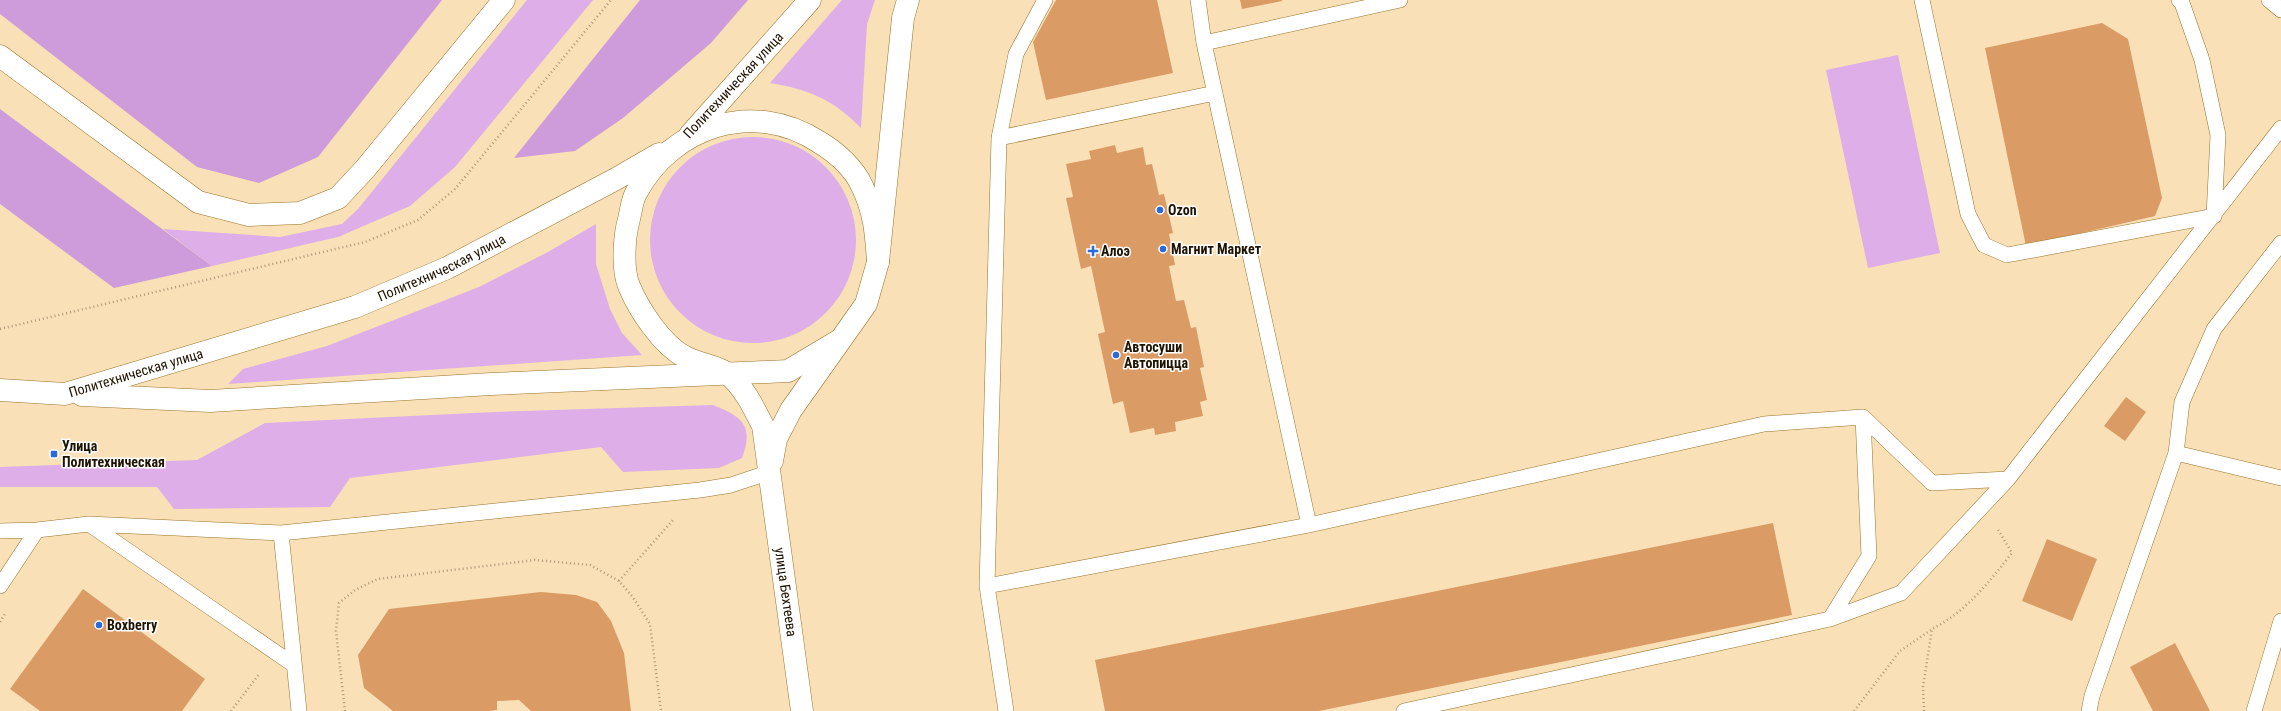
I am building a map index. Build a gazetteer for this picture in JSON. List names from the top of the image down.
{
  "streets": {
    "street": ["Политехническая улица", "улица Бехтеева"]
  },
  "places": {
    "other": [
      "Ozon",
      "Магнит Маркет",
      "Автосуши Автопицца",
      "Boxberry"
    ],
    "health": ["Алоэ"],
    "transit": ["Улица Политехническая"]
  }
}
